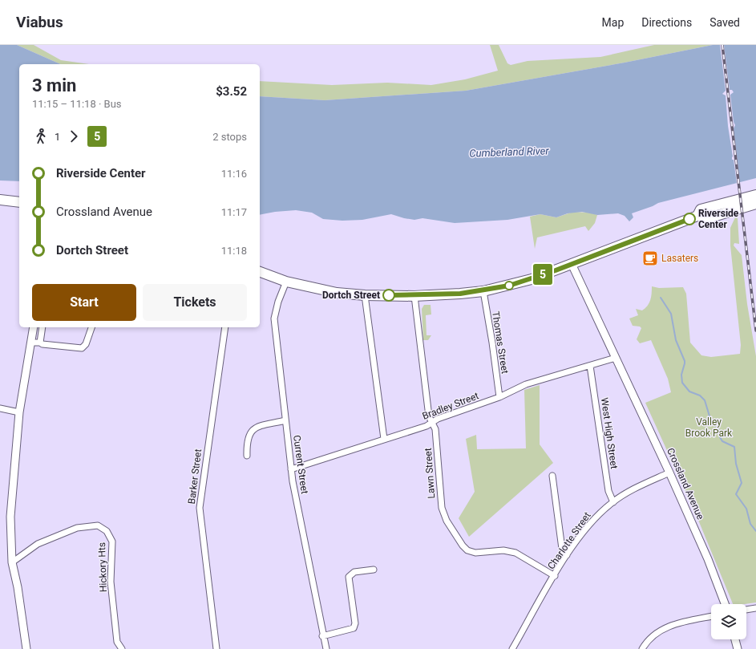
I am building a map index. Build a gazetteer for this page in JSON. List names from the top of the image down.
{
  "streets": {
    "main road": ["Crossland Avenue"],
    "street": [
      "Thomas Street",
      "Bradley Street",
      "West High Street",
      "Current Street",
      "Lawn Street",
      "Barker Street",
      "Charlotte Street",
      "Hickory Hts"
    ]
  },
  "crossings": [
    ["Thomas Street", "Bradley Street"],
    ["Bradley Street", "West High Street"],
    ["Bradley Street", "Current Street"],
    ["Bradley Street", "Lawn Street"],
    ["Bradley Street", "Crossland Avenue"],
    ["West High Street", "Charlotte Street"],
    ["Lawn Street", "Charlotte Street"],
    ["Crossland Avenue", "Charlotte Street"]
  ],
  "water": ["Cumberland River"],
  "parks": ["Valley Brook Park"],
  "places": {
    "other": ["Riverside Center", "Dortch Street"],
    "cafe": ["Lasaters"]
  },
  "lines": ["bus line 5"],
  "page": {
    "header": "Viabus",
    "nav": ["Map", "Directions", "Saved"],
    "on_map": "5",
    "heading": ["3 min", "11:15 – 11:18 · Bus", "$3.52"],
    "legs": ["1", "5", "2 stops"],
    "list": [
      {
        "name": "Riverside Center",
        "value": "11:16"
      },
      {
        "name": "Crossland Avenue",
        "value": "11:17"
      },
      {
        "name": "Dortch Street",
        "value": "11:18"
      }
    ],
    "buttons": ["Start", "Tickets"]
  }
}
